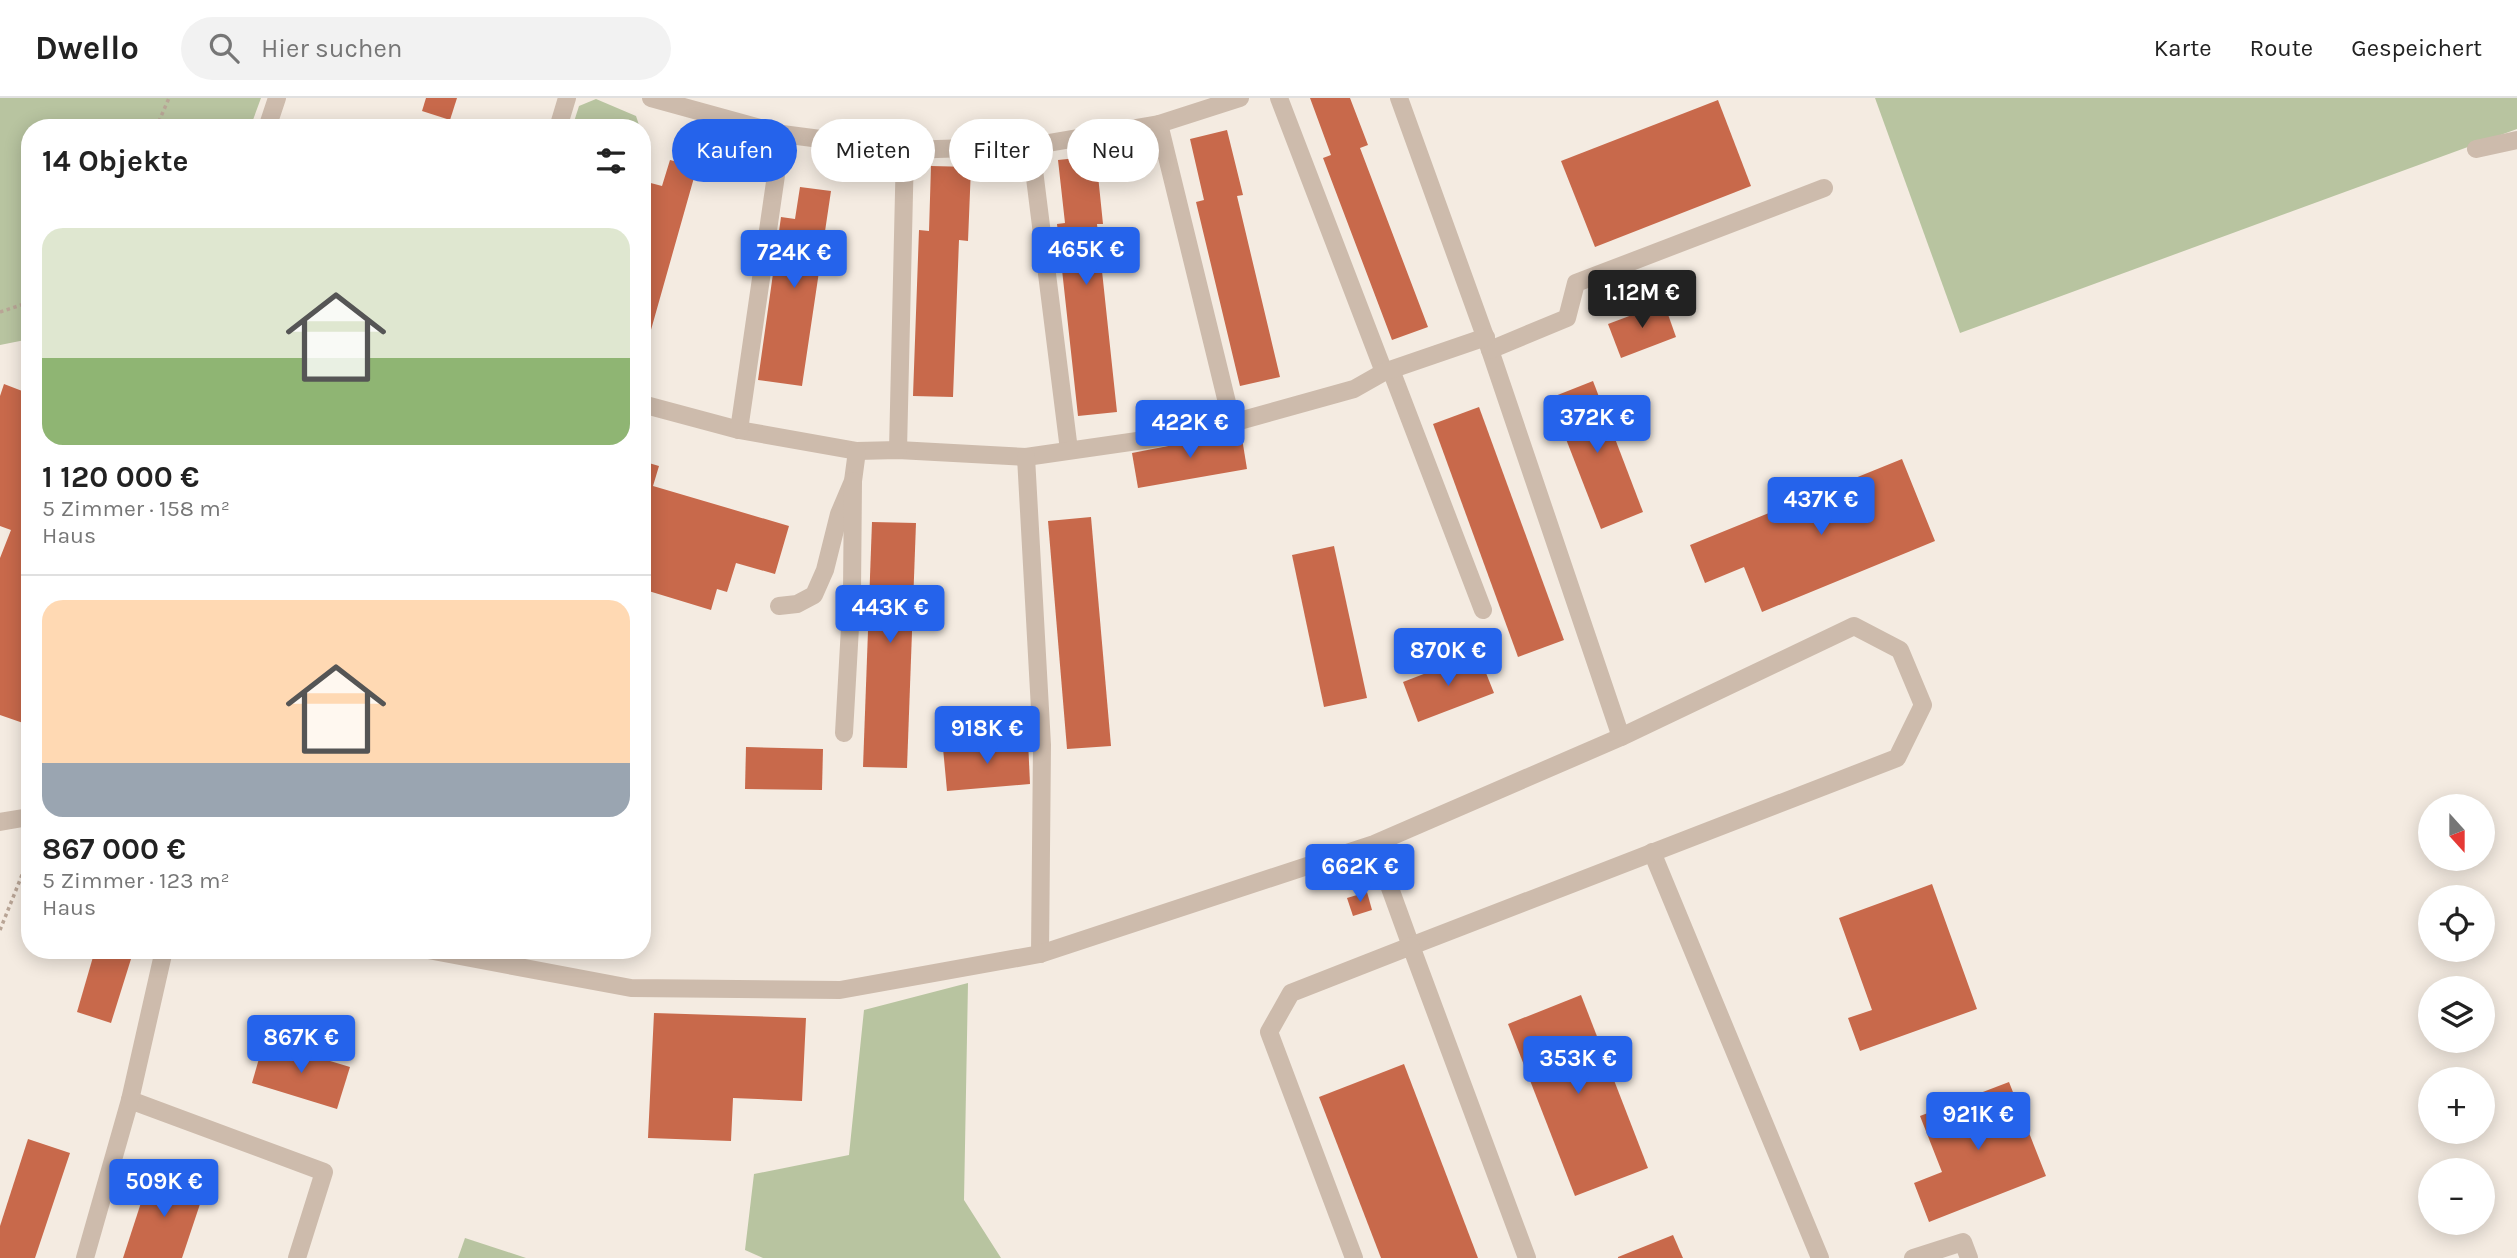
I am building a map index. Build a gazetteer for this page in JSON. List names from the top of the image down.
{
  "north": "bottom",
  "page": {
    "header": "Dwello",
    "search": "Hier suchen",
    "nav": ["Karte", "Route", "Gespeichert"],
    "chip": [
      "Kaufen",
      "Mieten",
      "Filter",
      "Neu"
    ],
    "heading": "14 Objekte",
    "list": [
      {
        "name": "1 120 000 €",
        "note": "5 Zimmer · 158 m² · Haus"
      },
      {
        "name": "867 000 €",
        "note": "5 Zimmer · 123 m² · Haus"
      }
    ],
    "price": [
      "465K €",
      "724K €",
      "1.12M €",
      "372K €",
      "422K €",
      "437K €",
      "443K €",
      "870K €",
      "918K €",
      "662K €",
      "867K €",
      "353K €",
      "921K €",
      "509K €"
    ],
    "map_buttons": ["+", "−"]
  }
}
